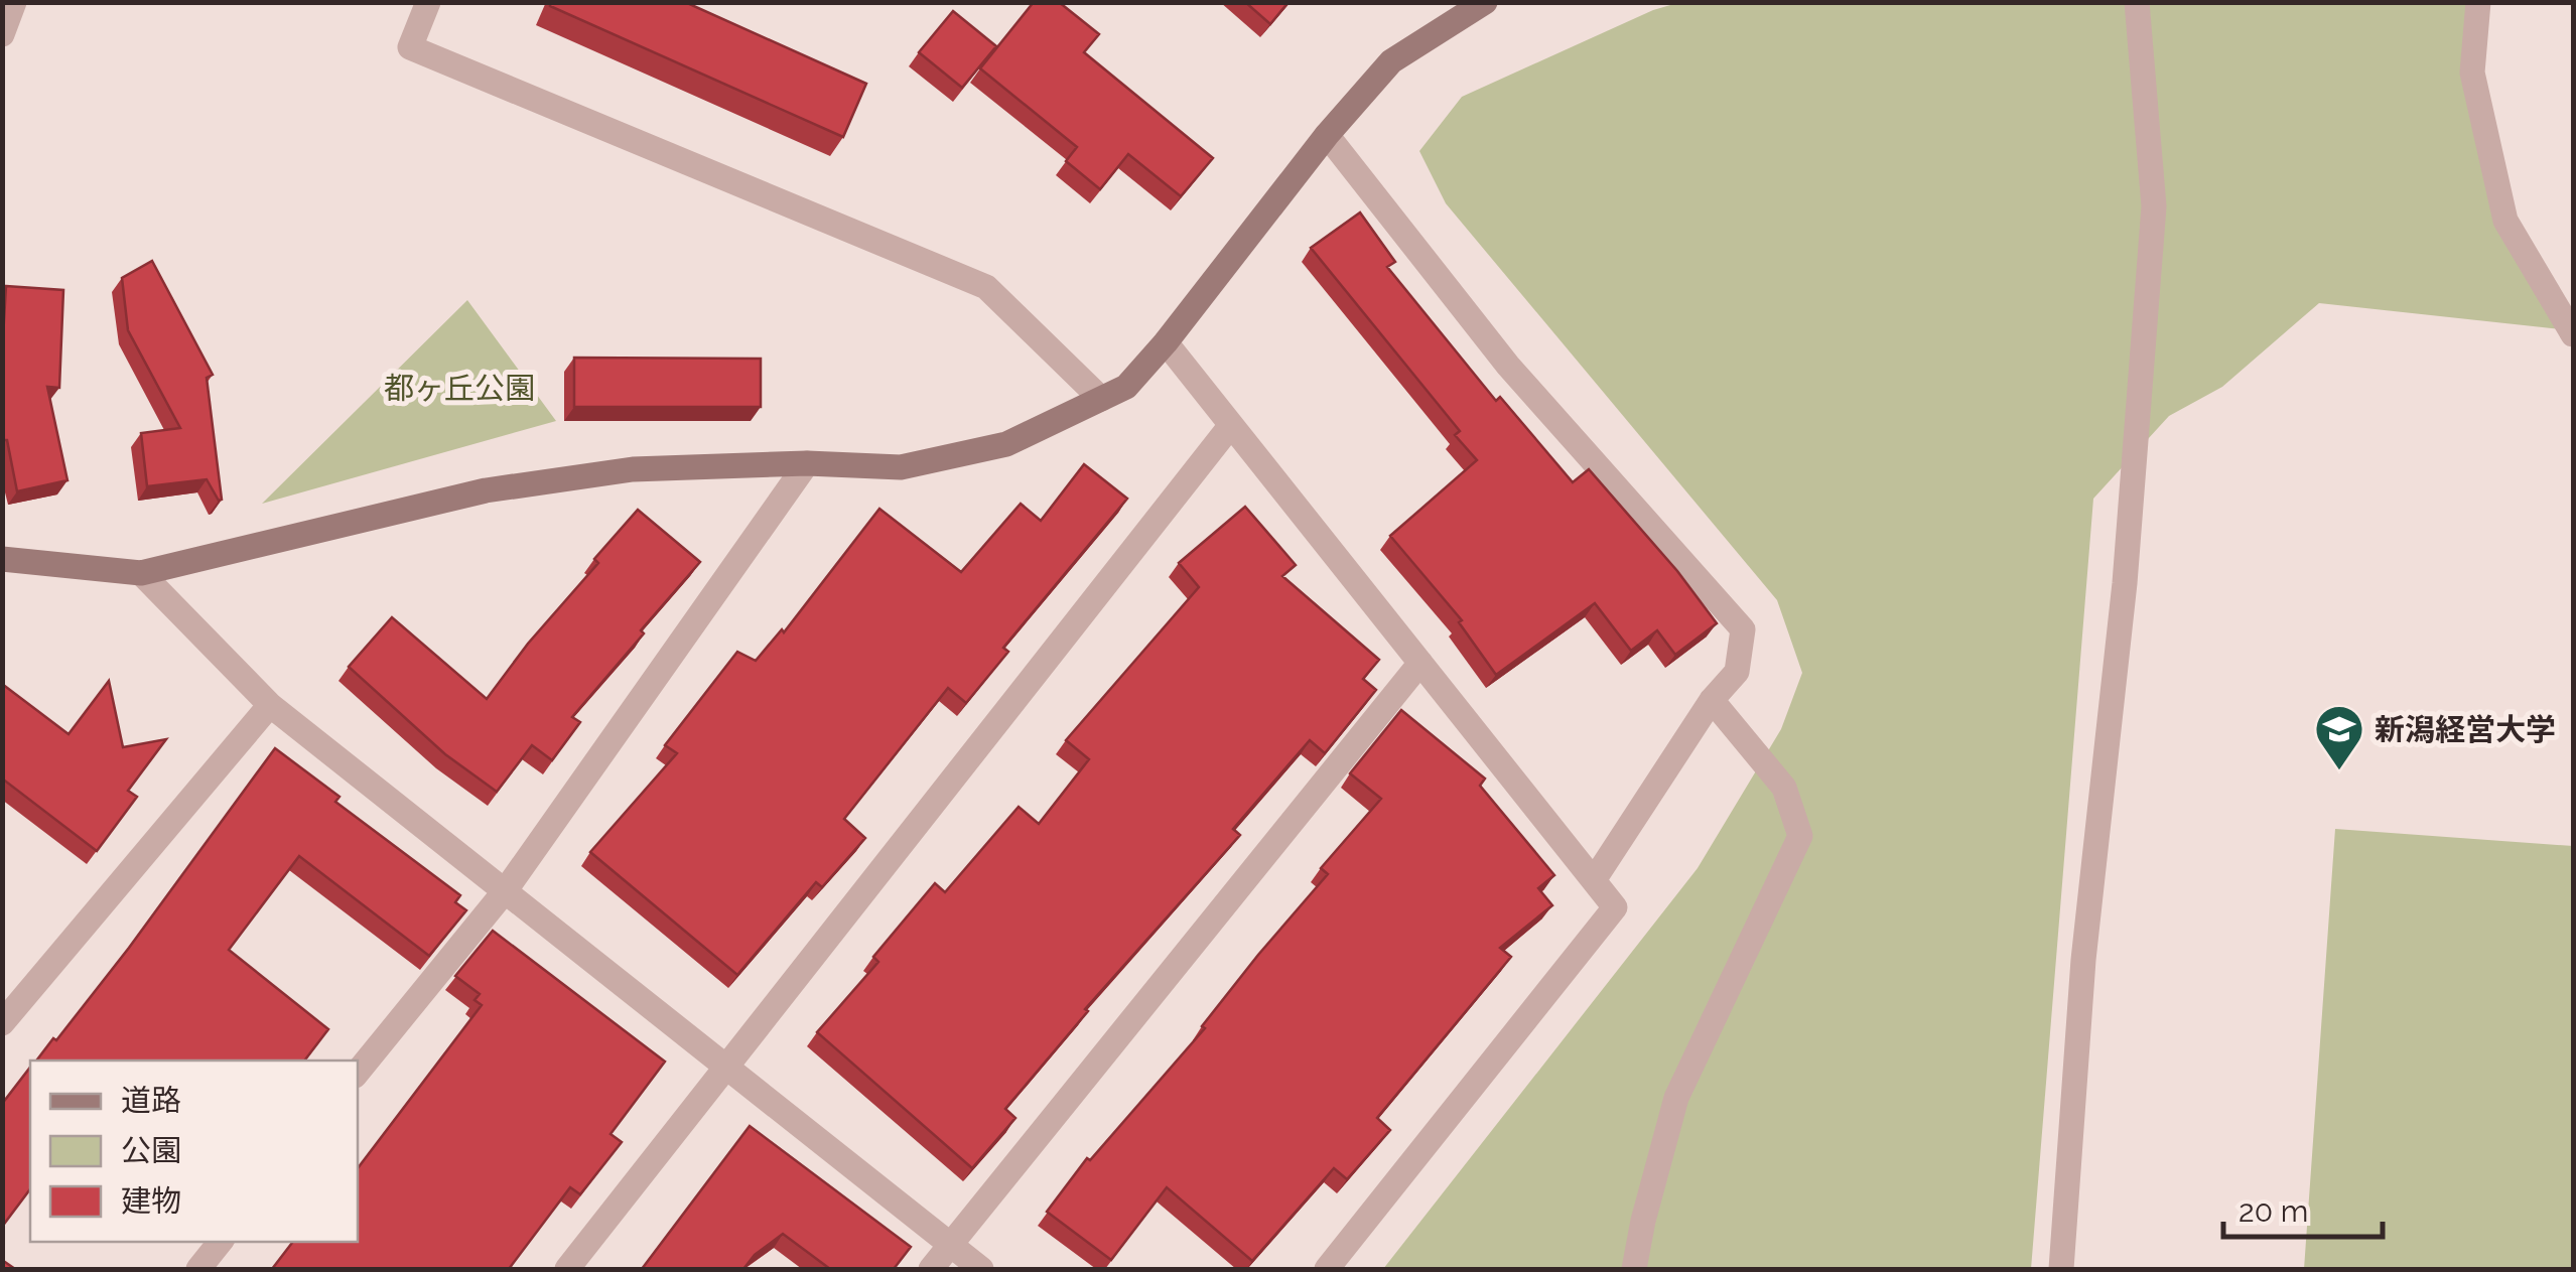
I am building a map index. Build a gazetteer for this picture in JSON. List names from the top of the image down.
{
  "parks": ["都ヶ丘公園"],
  "places": {
    "school or university": ["新潟経営大学"]
  },
  "legend": ["道路", "公園", "建物"],
  "scale_bar": "20 m"
}
